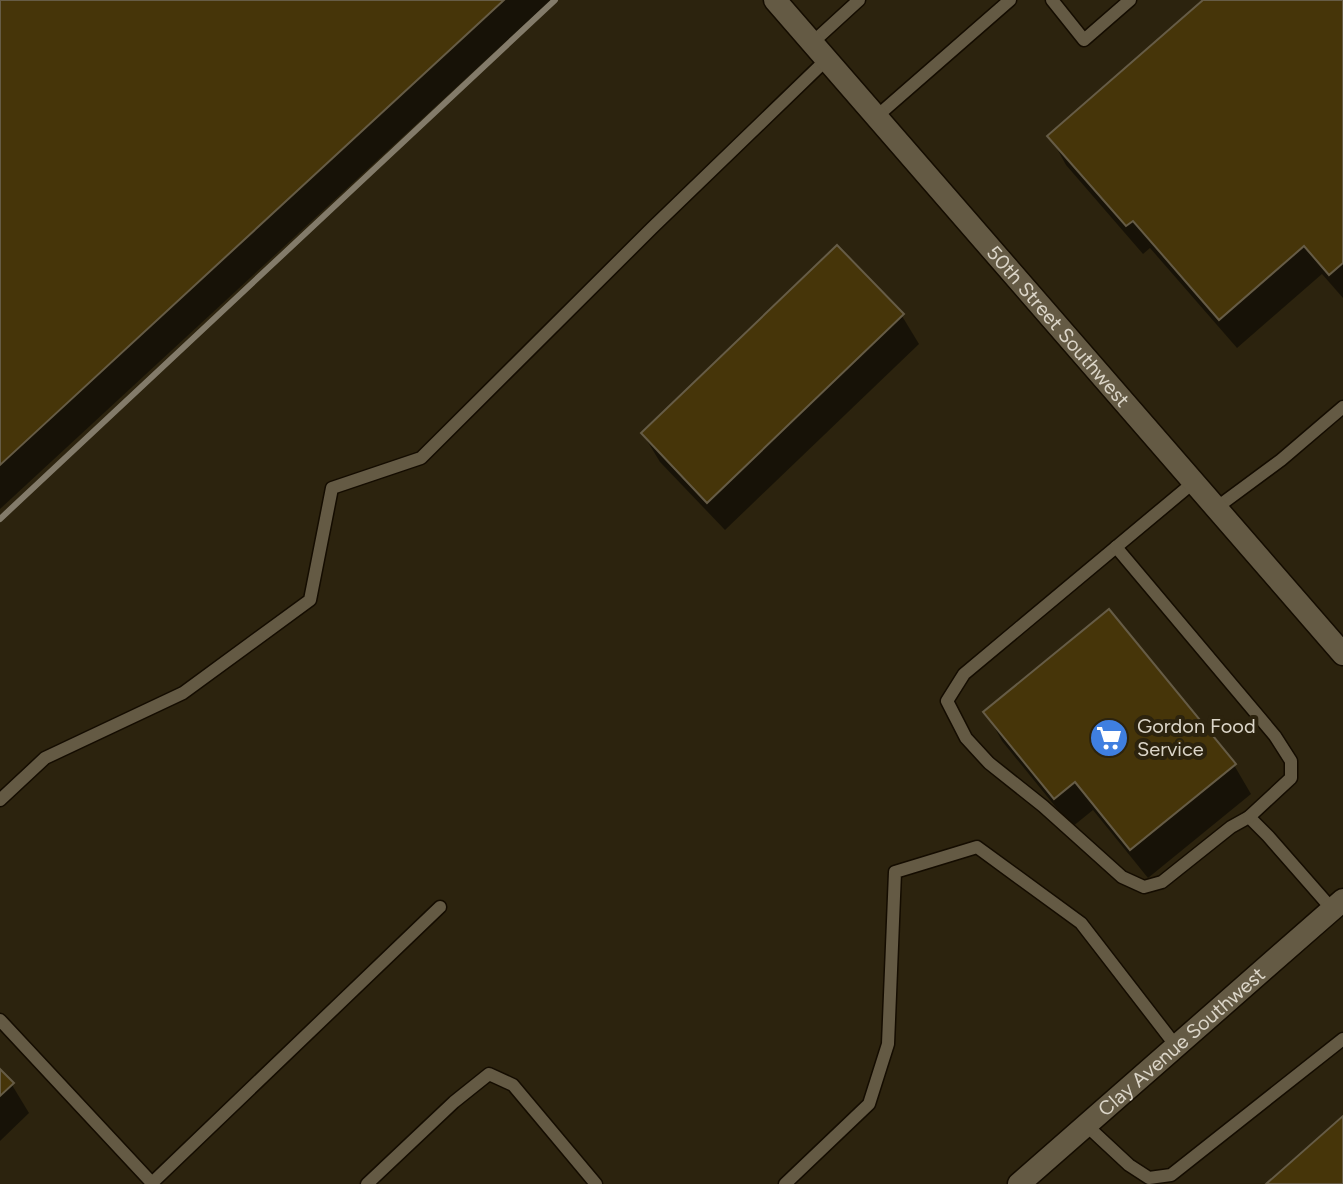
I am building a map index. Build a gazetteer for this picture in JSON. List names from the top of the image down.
{
  "streets": {
    "street": ["50th Street Southwest", "Clay Avenue Southwest"]
  },
  "places": {
    "supermarket": ["Gordon Food Service"]
  }
}
